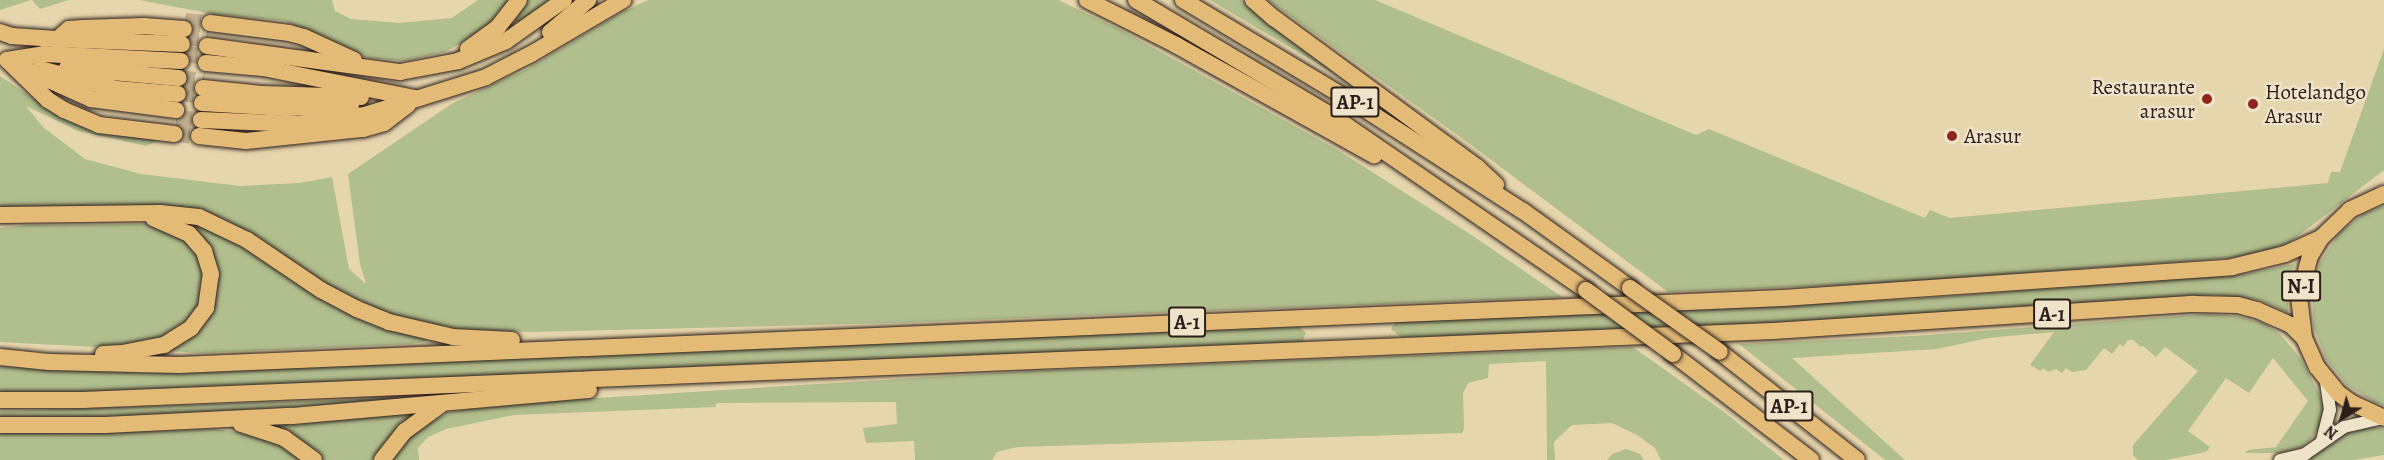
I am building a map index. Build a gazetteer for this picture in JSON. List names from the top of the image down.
{
  "streets": {
    "highway": ["AP-1", "N-I", "A-1"]
  },
  "crossings": [
    ["N-I", "A-1"]
  ],
  "places": ["Restaurante arasur", "Hotelandgo Arasur", "Arasur"],
  "north": "bottom left"
}
